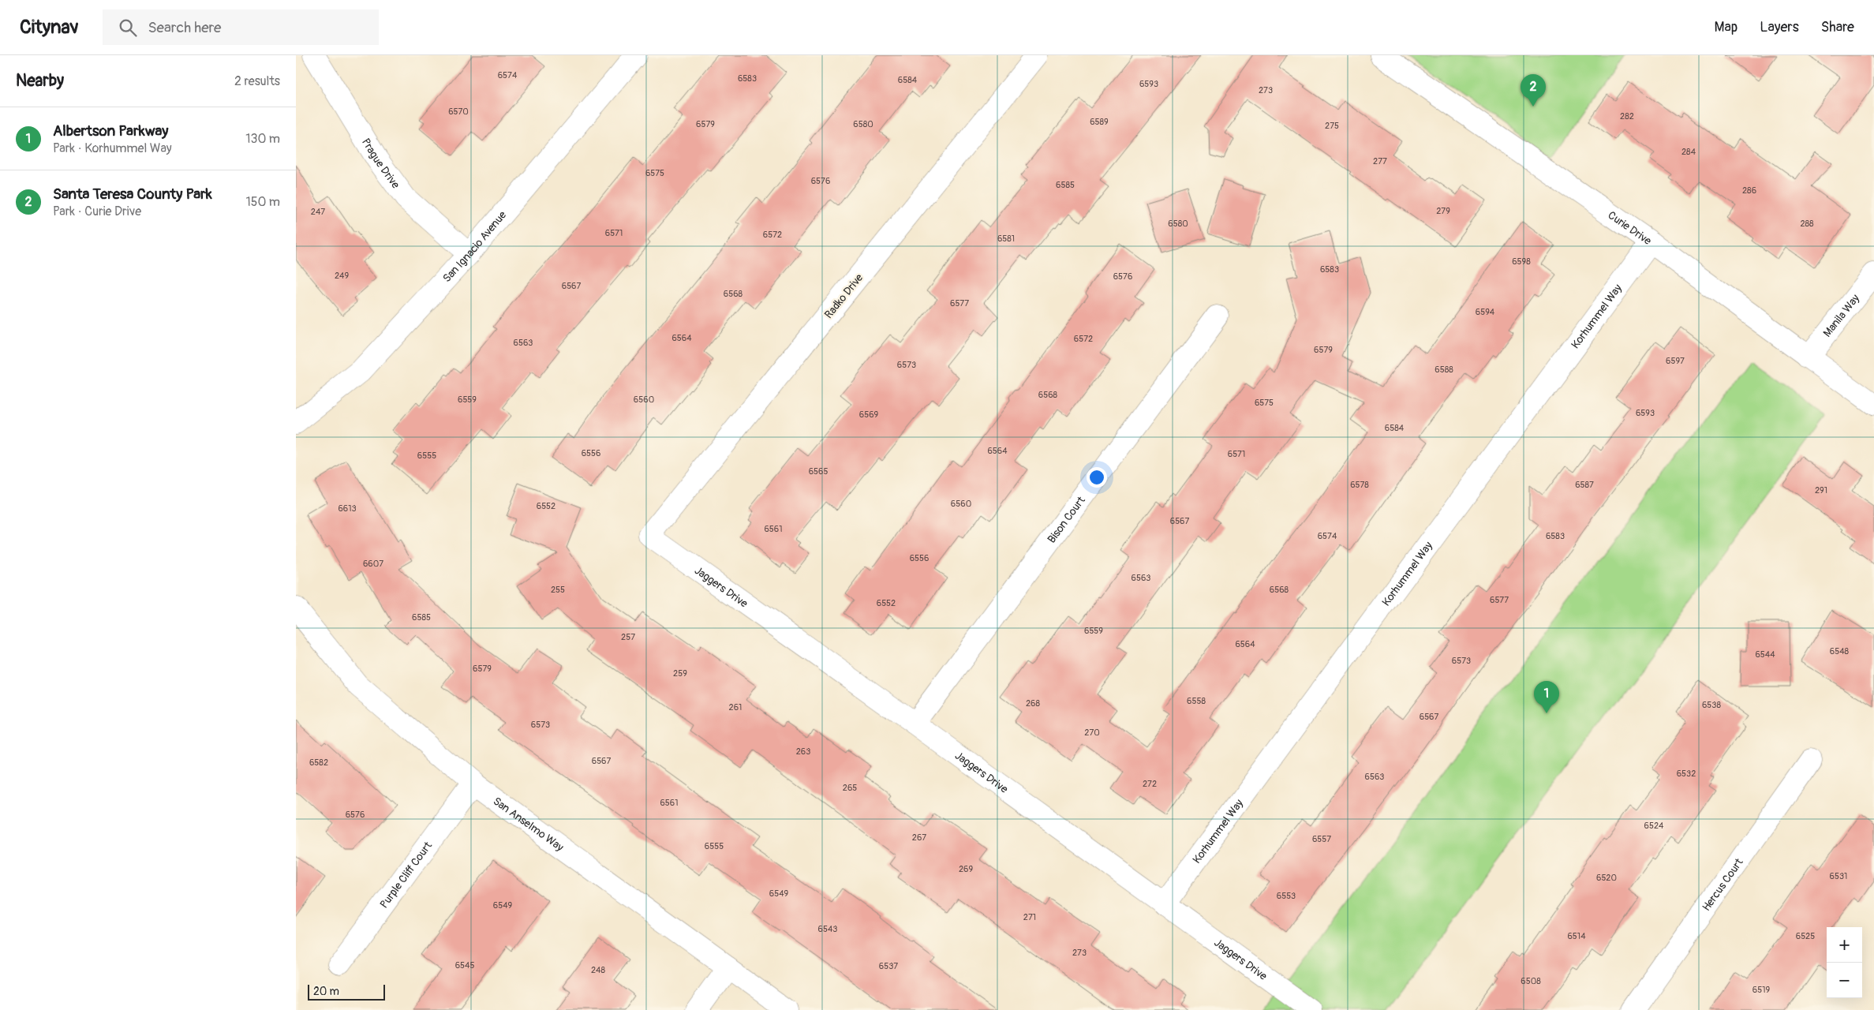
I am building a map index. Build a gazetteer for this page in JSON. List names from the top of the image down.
{
  "streets": {
    "street": [
      "Prague Drive",
      "Curie Drive",
      "San Ignacio Avenue",
      "Radko Drive",
      "Manila Way",
      "Korhummel Way",
      "Bison Court",
      "Jaggers Drive",
      "San Anselmo Way",
      "Purple Cliff Court",
      "Hercus Court"
    ]
  },
  "crossings": [
    ["Prague Drive", "San Ignacio Avenue"],
    ["Curie Drive", "Manila Way"],
    ["Curie Drive", "Korhummel Way"],
    ["Radko Drive", "Jaggers Drive"],
    ["Korhummel Way", "Jaggers Drive"],
    ["Bison Court", "Jaggers Drive"],
    ["San Anselmo Way", "Purple Cliff Court"]
  ],
  "house_numbers": [
    "6574",
    "6583",
    "6584",
    "6593",
    "273",
    "6570",
    "282",
    "6589",
    "6579",
    "6580",
    "275",
    "284",
    "277",
    "6575",
    "6576",
    "6585",
    "286",
    "279",
    "247",
    "6580",
    "288",
    "6571",
    "6572",
    "6581",
    "6598",
    "6583",
    "249",
    "6576",
    "6567",
    "6568",
    "6577",
    "6594",
    "6564",
    "6572",
    "6563",
    "6579",
    "6597",
    "6573",
    "6588",
    "6568",
    "6559",
    "6560",
    "6575",
    "6593",
    "6569",
    "6584",
    "6564",
    "6556",
    "6571",
    "6555",
    "6565",
    "6578",
    "6587",
    "291",
    "6560",
    "6552",
    "6613",
    "6567",
    "6561",
    "6574",
    "6583",
    "6556",
    "6607",
    "6563",
    "255",
    "6568",
    "6577",
    "6552",
    "6585",
    "6559",
    "257",
    "6564",
    "6548",
    "6544",
    "6573",
    "6579",
    "259",
    "6558",
    "268",
    "6538",
    "261",
    "6567",
    "6573",
    "270",
    "263",
    "6567",
    "6582",
    "6532",
    "6563",
    "272",
    "265",
    "6561",
    "6576",
    "6524",
    "267",
    "6557",
    "6555",
    "269",
    "6531",
    "6520",
    "6549",
    "6553",
    "6549",
    "271",
    "6543",
    "6514",
    "6525",
    "273",
    "6545",
    "6537",
    "248",
    "6508",
    "6519"
  ],
  "scale_bar": "20 m",
  "page": {
    "header": "Citynav",
    "search": "Search here",
    "nav": ["Map", "Layers", "Share"],
    "heading": ["Nearby", "2 results"],
    "pins": ["2", "1"],
    "list": [
      {
        "mark": "1",
        "name": "Albertson Parkway",
        "note": "Park · Korhummel Way",
        "value": "130 m"
      },
      {
        "mark": "2",
        "name": "Santa Teresa County Park",
        "note": "Park · Curie Drive",
        "value": "150 m"
      }
    ],
    "map_buttons": ["+", "−"],
    "scale": "20 m"
  }
}
